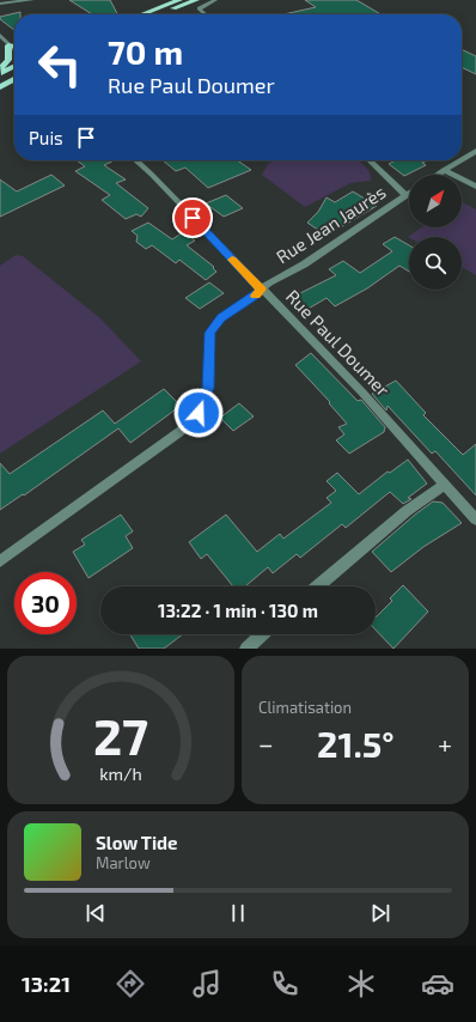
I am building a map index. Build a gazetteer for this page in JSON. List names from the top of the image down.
{
  "streets": {
    "street": ["Rue Jean Jaurès", "Rue Paul Doumer"]
  },
  "crossings": [
    ["Rue Jean Jaurès", "Rue Paul Doumer"]
  ],
  "north": "top right",
  "page": {
    "turn": ["70 m", "Rue Paul Doumer"],
    "then": "Puis",
    "limit": "30",
    "trip": "13:22 · 1 min · 130 m",
    "tile": "Climatisation",
    "heat": ["−", "21.5°", "+"],
    "song": ["Slow Tide", "Marlow"],
    "tabs": "13:21",
    "gauge": ["27", "km/h"]
  }
}
